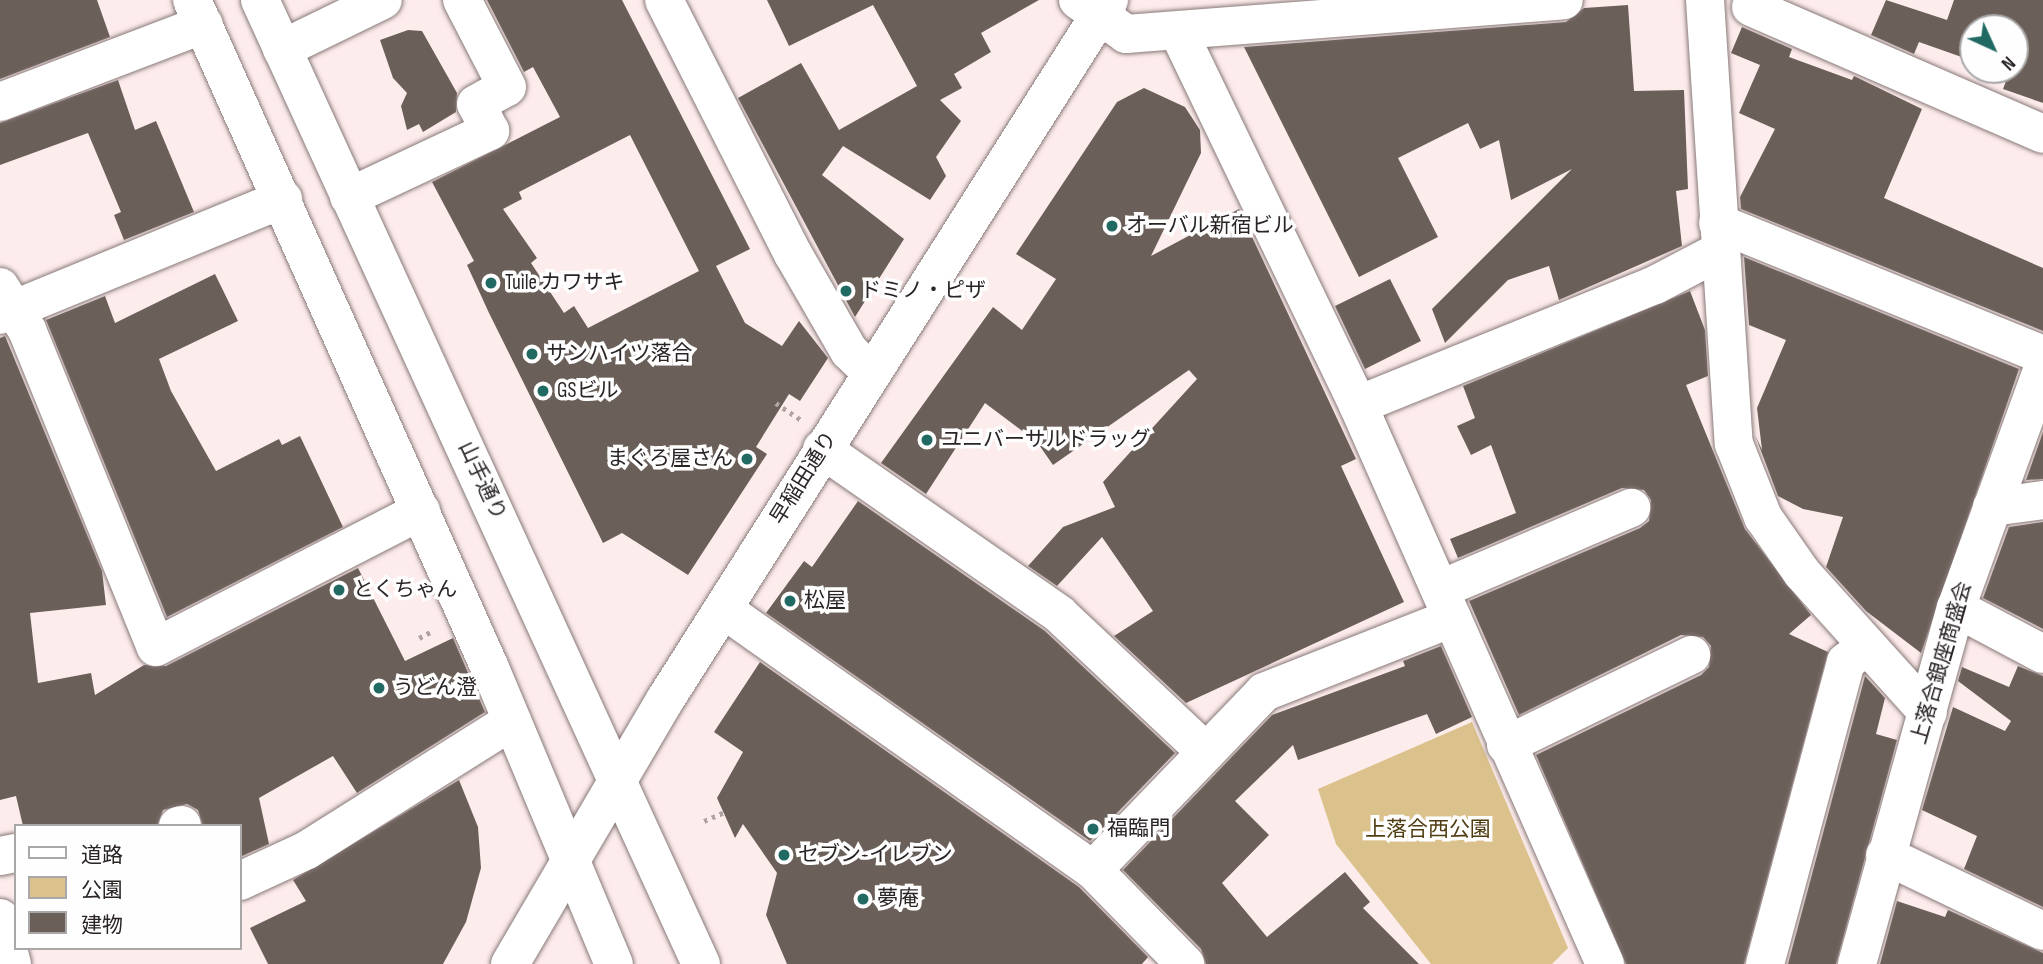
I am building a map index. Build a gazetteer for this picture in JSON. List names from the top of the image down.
{
  "streets": {
    "street": ["早稲田通り", "山手通り", "上落合銀座商盛会"]
  },
  "crossings": [
    ["早稲田通り", "山手通り"]
  ],
  "parks": ["上落合西公園"],
  "places": [
    "オーバル新宿ビル",
    "Tuile カワサキ",
    "ドミノ・ピザ",
    "サンハイツ落合",
    "GSビル",
    "ユニバーサルドラッグ",
    "まぐろ屋さん",
    "とくちゃん",
    "松屋",
    "うどん澄",
    "福臨門",
    "セブン-イレブン",
    "夢庵"
  ],
  "legend": ["道路", "公園", "建物"],
  "north": "bottom right"
}
